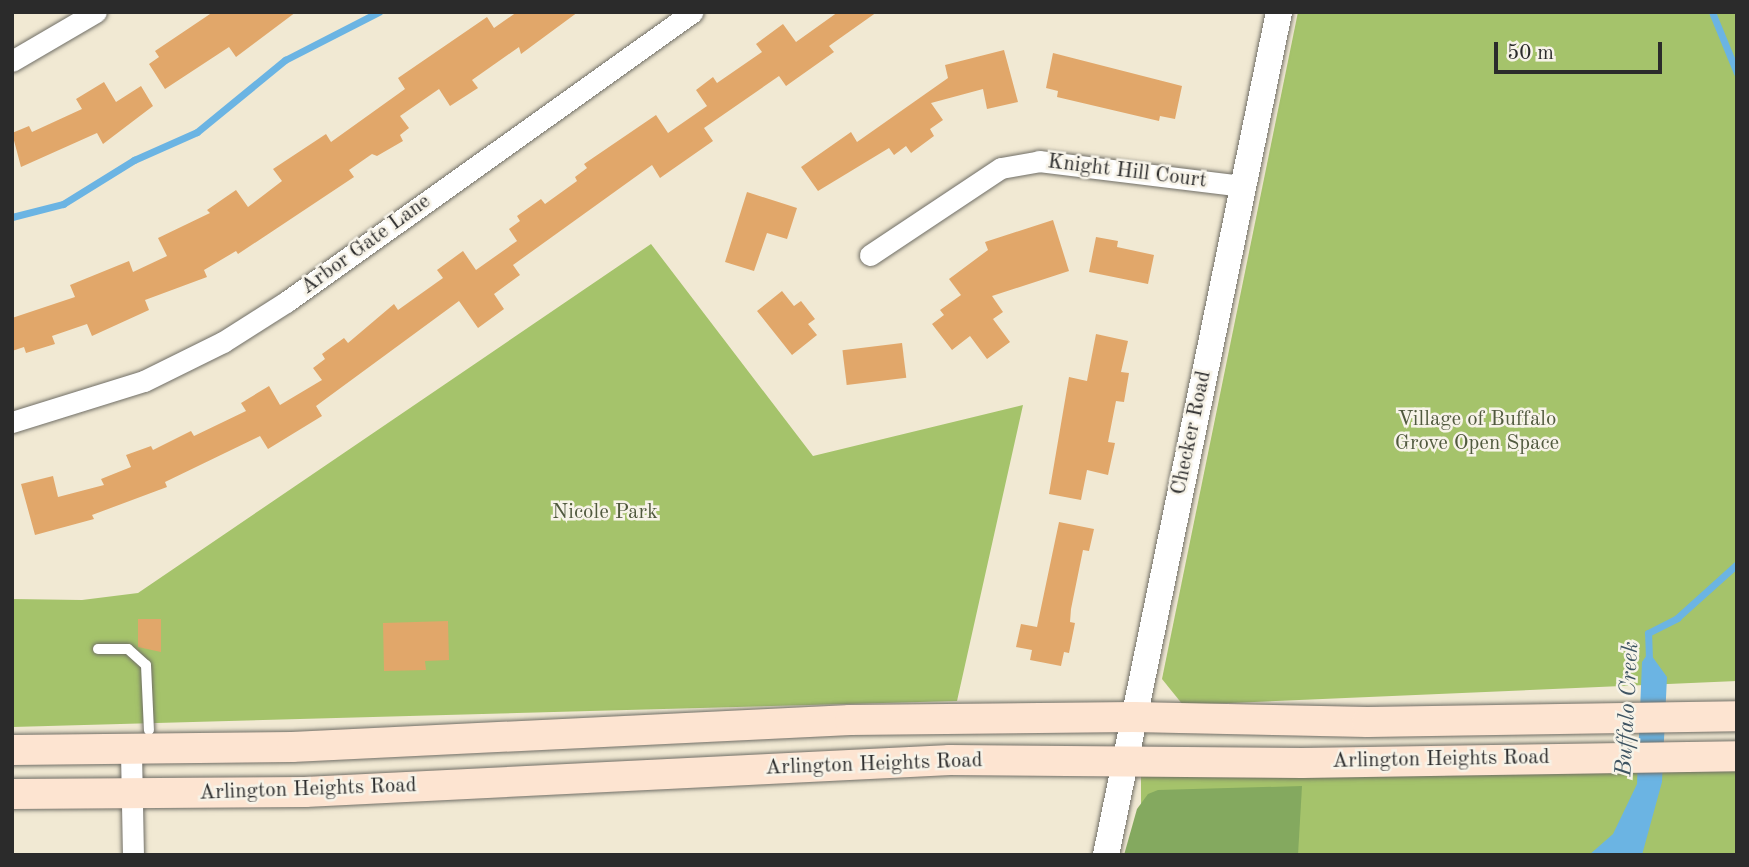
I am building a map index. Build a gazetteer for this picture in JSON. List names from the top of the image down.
{
  "streets": {
    "main road": ["Arlington Heights Road"],
    "street": ["Knight Hill Court", "Arbor Gate Lane", "Checker Road"]
  },
  "crossings": [
    ["Knight Hill Court", "Checker Road"],
    ["Checker Road", "Arlington Heights Road"]
  ],
  "water": ["Buffalo Creek"],
  "parks": ["Village of Buffalo Grove Open Space", "Nicole Park"],
  "scale_bar": "50 m"
}
